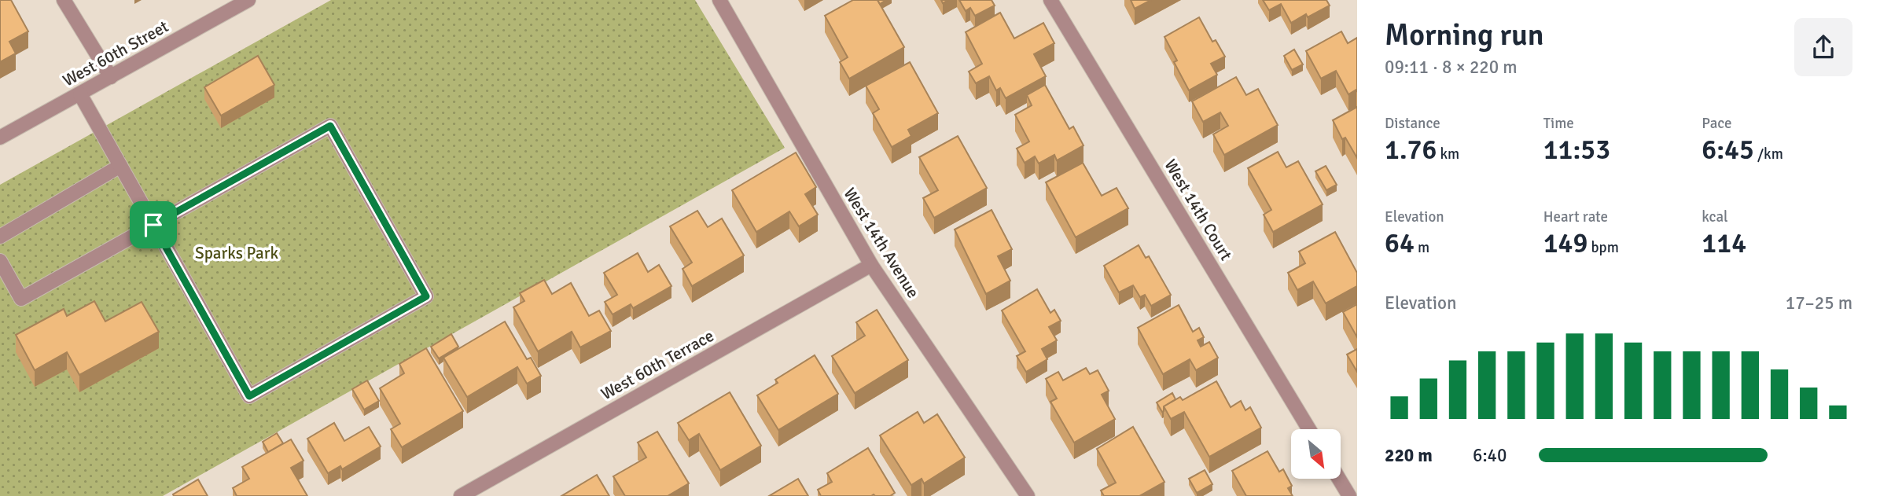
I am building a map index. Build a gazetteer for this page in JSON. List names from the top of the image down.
{
  "streets": {
    "street": [
      "West 60th Street",
      "West 14th Court",
      "West 14th Avenue",
      "West 60th Terrace"
    ]
  },
  "crossings": [
    ["West 14th Avenue", "West 60th Terrace"]
  ],
  "parks": ["Sparks Park"],
  "north": "bottom right",
  "page": {
    "heading": ["Morning run", "09:11 · 8 × 220 m"],
    "stats": [
      ["Distance", "1.76 km"],
      ["Time", "11:53"],
      ["Pace", "6:45 /km"],
      ["Elevation", "64 m"],
      ["Heart rate", "149 bpm"],
      ["kcal", "114"]
    ],
    "chart": ["Elevation", "17–25 m"],
    "list": [
      {
        "name": "220 m",
        "note": "6:40"
      }
    ]
  }
}
